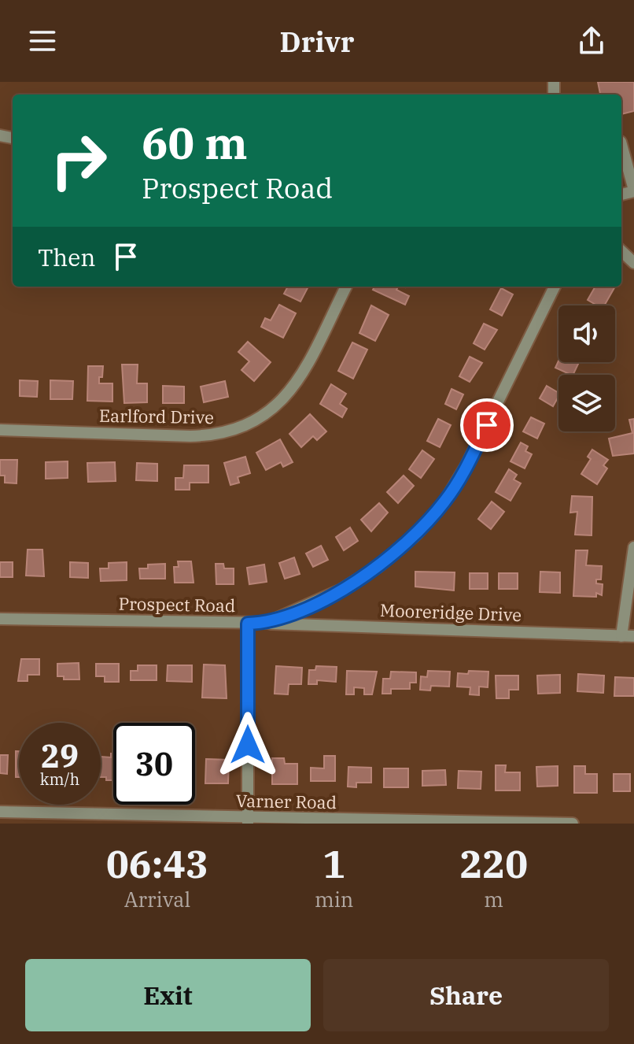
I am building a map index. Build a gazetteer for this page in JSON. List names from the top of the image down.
{
  "streets": {
    "street": [
      "Earlford Drive",
      "Prospect Road",
      "Mooreridge Drive",
      "Varner Road"
    ]
  },
  "crossings": [
    ["Prospect Road", "Mooreridge Drive"]
  ],
  "page": {
    "header": "Drivr",
    "turn": ["60 m", "Prospect Road"],
    "then": "Then",
    "speed": "29 km/h",
    "limit": "30",
    "eta": [
      "06:43",
      "Arrival",
      "1",
      "min",
      "220",
      "m"
    ],
    "buttons": ["Exit", "Share"]
  }
}
